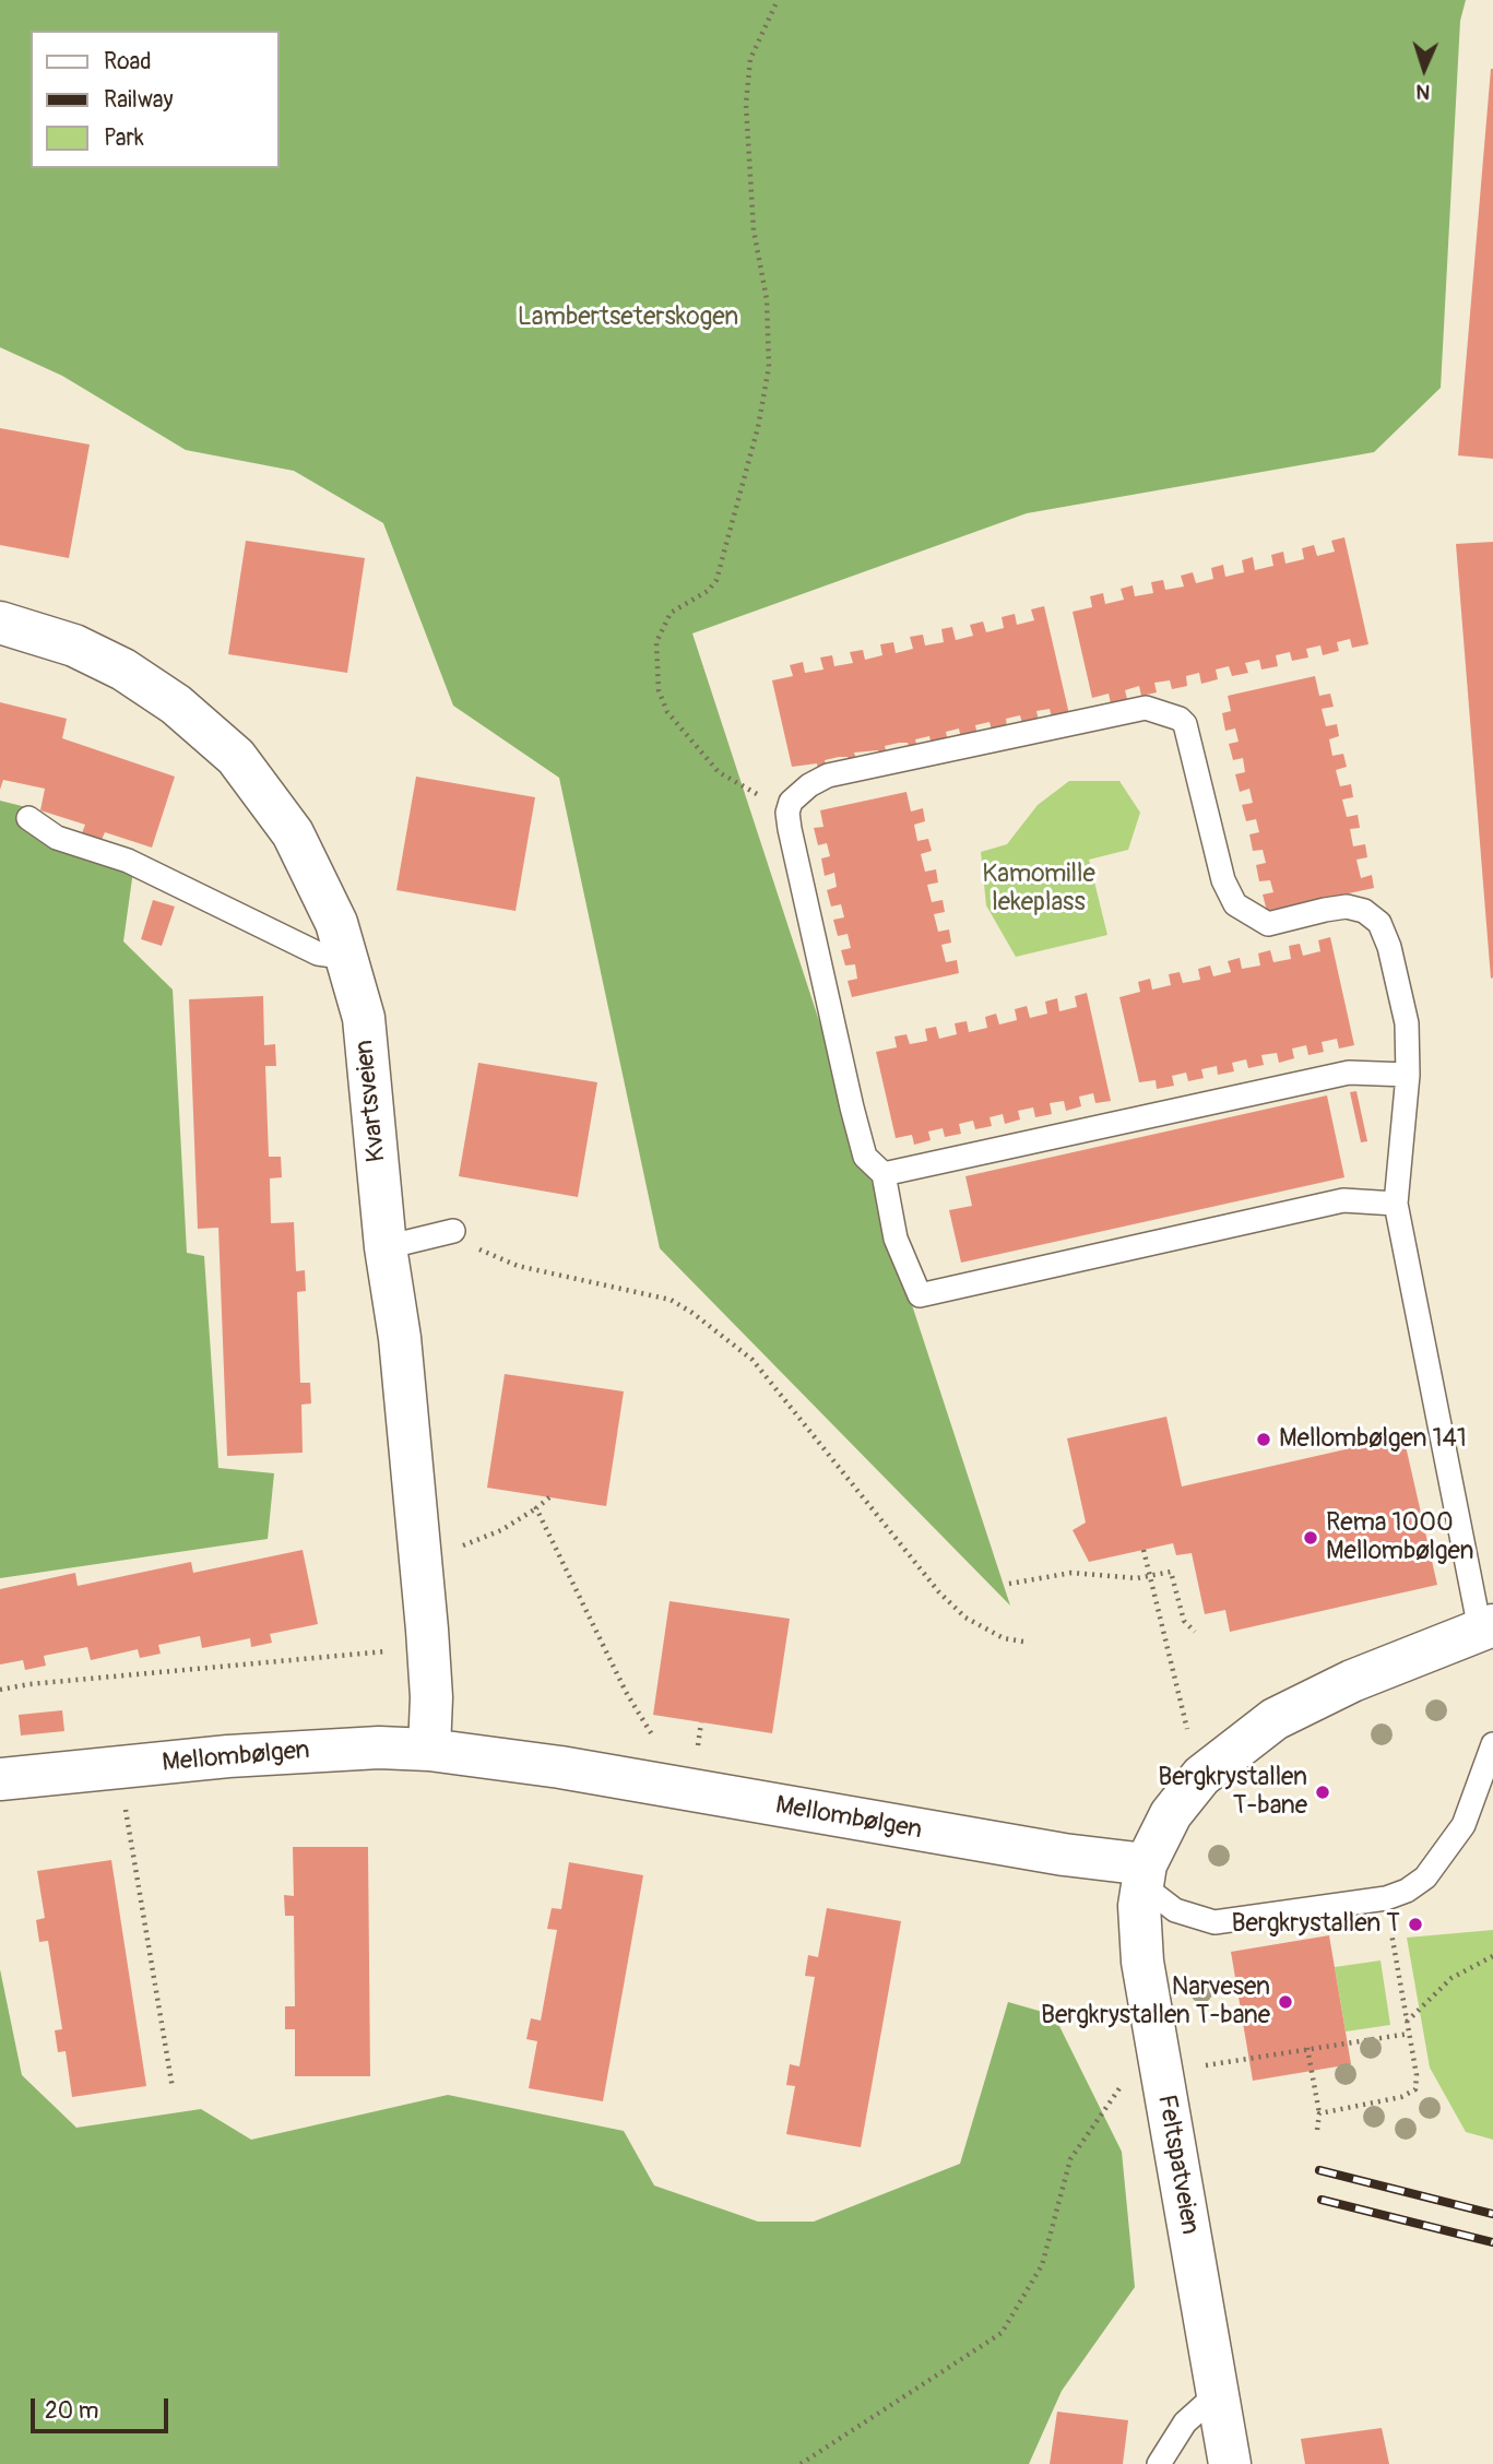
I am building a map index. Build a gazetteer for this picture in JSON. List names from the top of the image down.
{
  "streets": {
    "street": ["Kvartsveien", "Mellombølgen", "Feltspatveien"]
  },
  "crossings": [
    ["Kvartsveien", "Mellombølgen"],
    ["Mellombølgen", "Feltspatveien"]
  ],
  "parks": ["Lambertseterskogen", "Kamomille lekeplass"],
  "places": [
    "Mellombølgen 141",
    "Rema 1000 Mellombølgen",
    "Bergkrystallen T-bane",
    "Bergkrystallen T",
    "Narvesen Bergkrystallen T-bane"
  ],
  "legend": ["Road", "Railway", "Park"],
  "scale_bar": "20 m",
  "north": "bottom"
}
